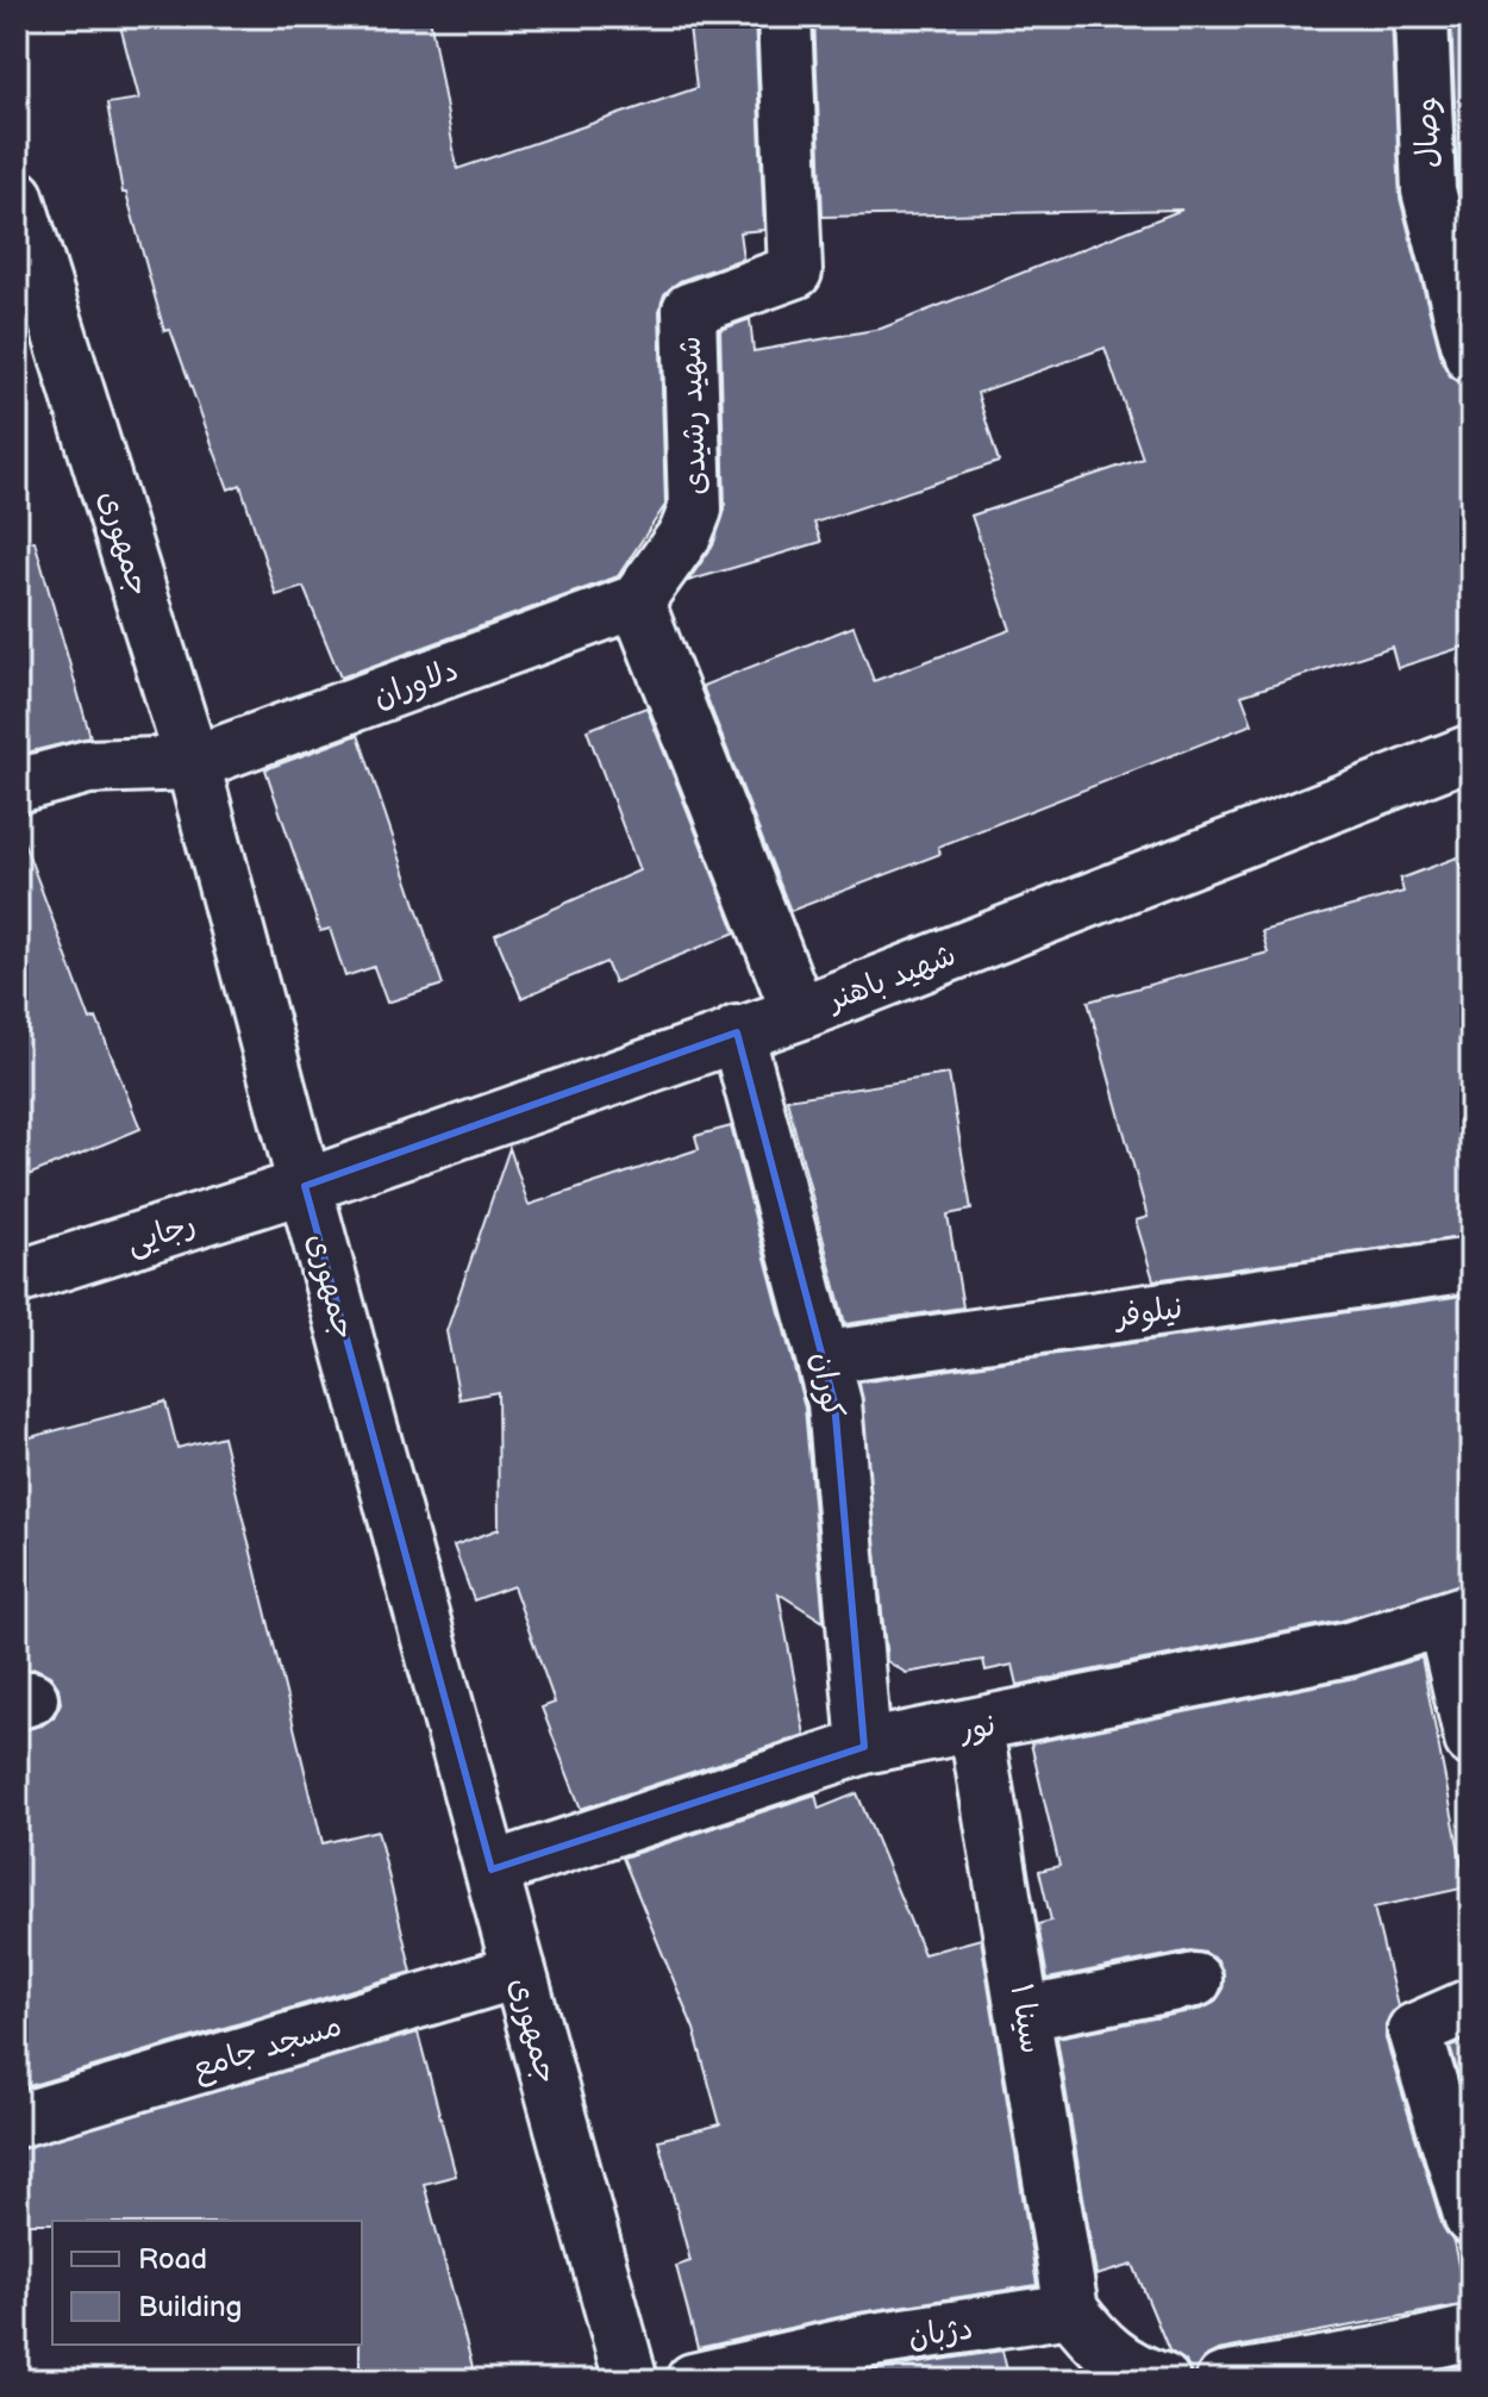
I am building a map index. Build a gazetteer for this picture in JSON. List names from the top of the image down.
{
  "streets": {
    "street": [
      "وصال",
      "شهید رشیدی",
      "جمهوری",
      "دلاوران",
      "شهید باهنر",
      "رجایی",
      "نیلوفر",
      "کوران",
      "نور",
      "سینا ۱",
      "مسجد جامع",
      "دژبان"
    ]
  },
  "crossings": [
    ["شهید رشیدی", "دلاوران"],
    ["جمهوری", "دلاوران"],
    ["جمهوری", "شهید باهنر"],
    ["جمهوری", "رجایی"],
    ["جمهوری", "نور"],
    ["جمهوری", "مسجد جامع"],
    ["شهید باهنر", "رجایی"],
    ["شهید باهنر", "کوران"],
    ["نیلوفر", "کوران"],
    ["کوران", "نور"],
    ["نور", "سینا ۱"],
    ["سینا ۱", "دژبان"]
  ],
  "legend": ["Road", "Building"]
}
